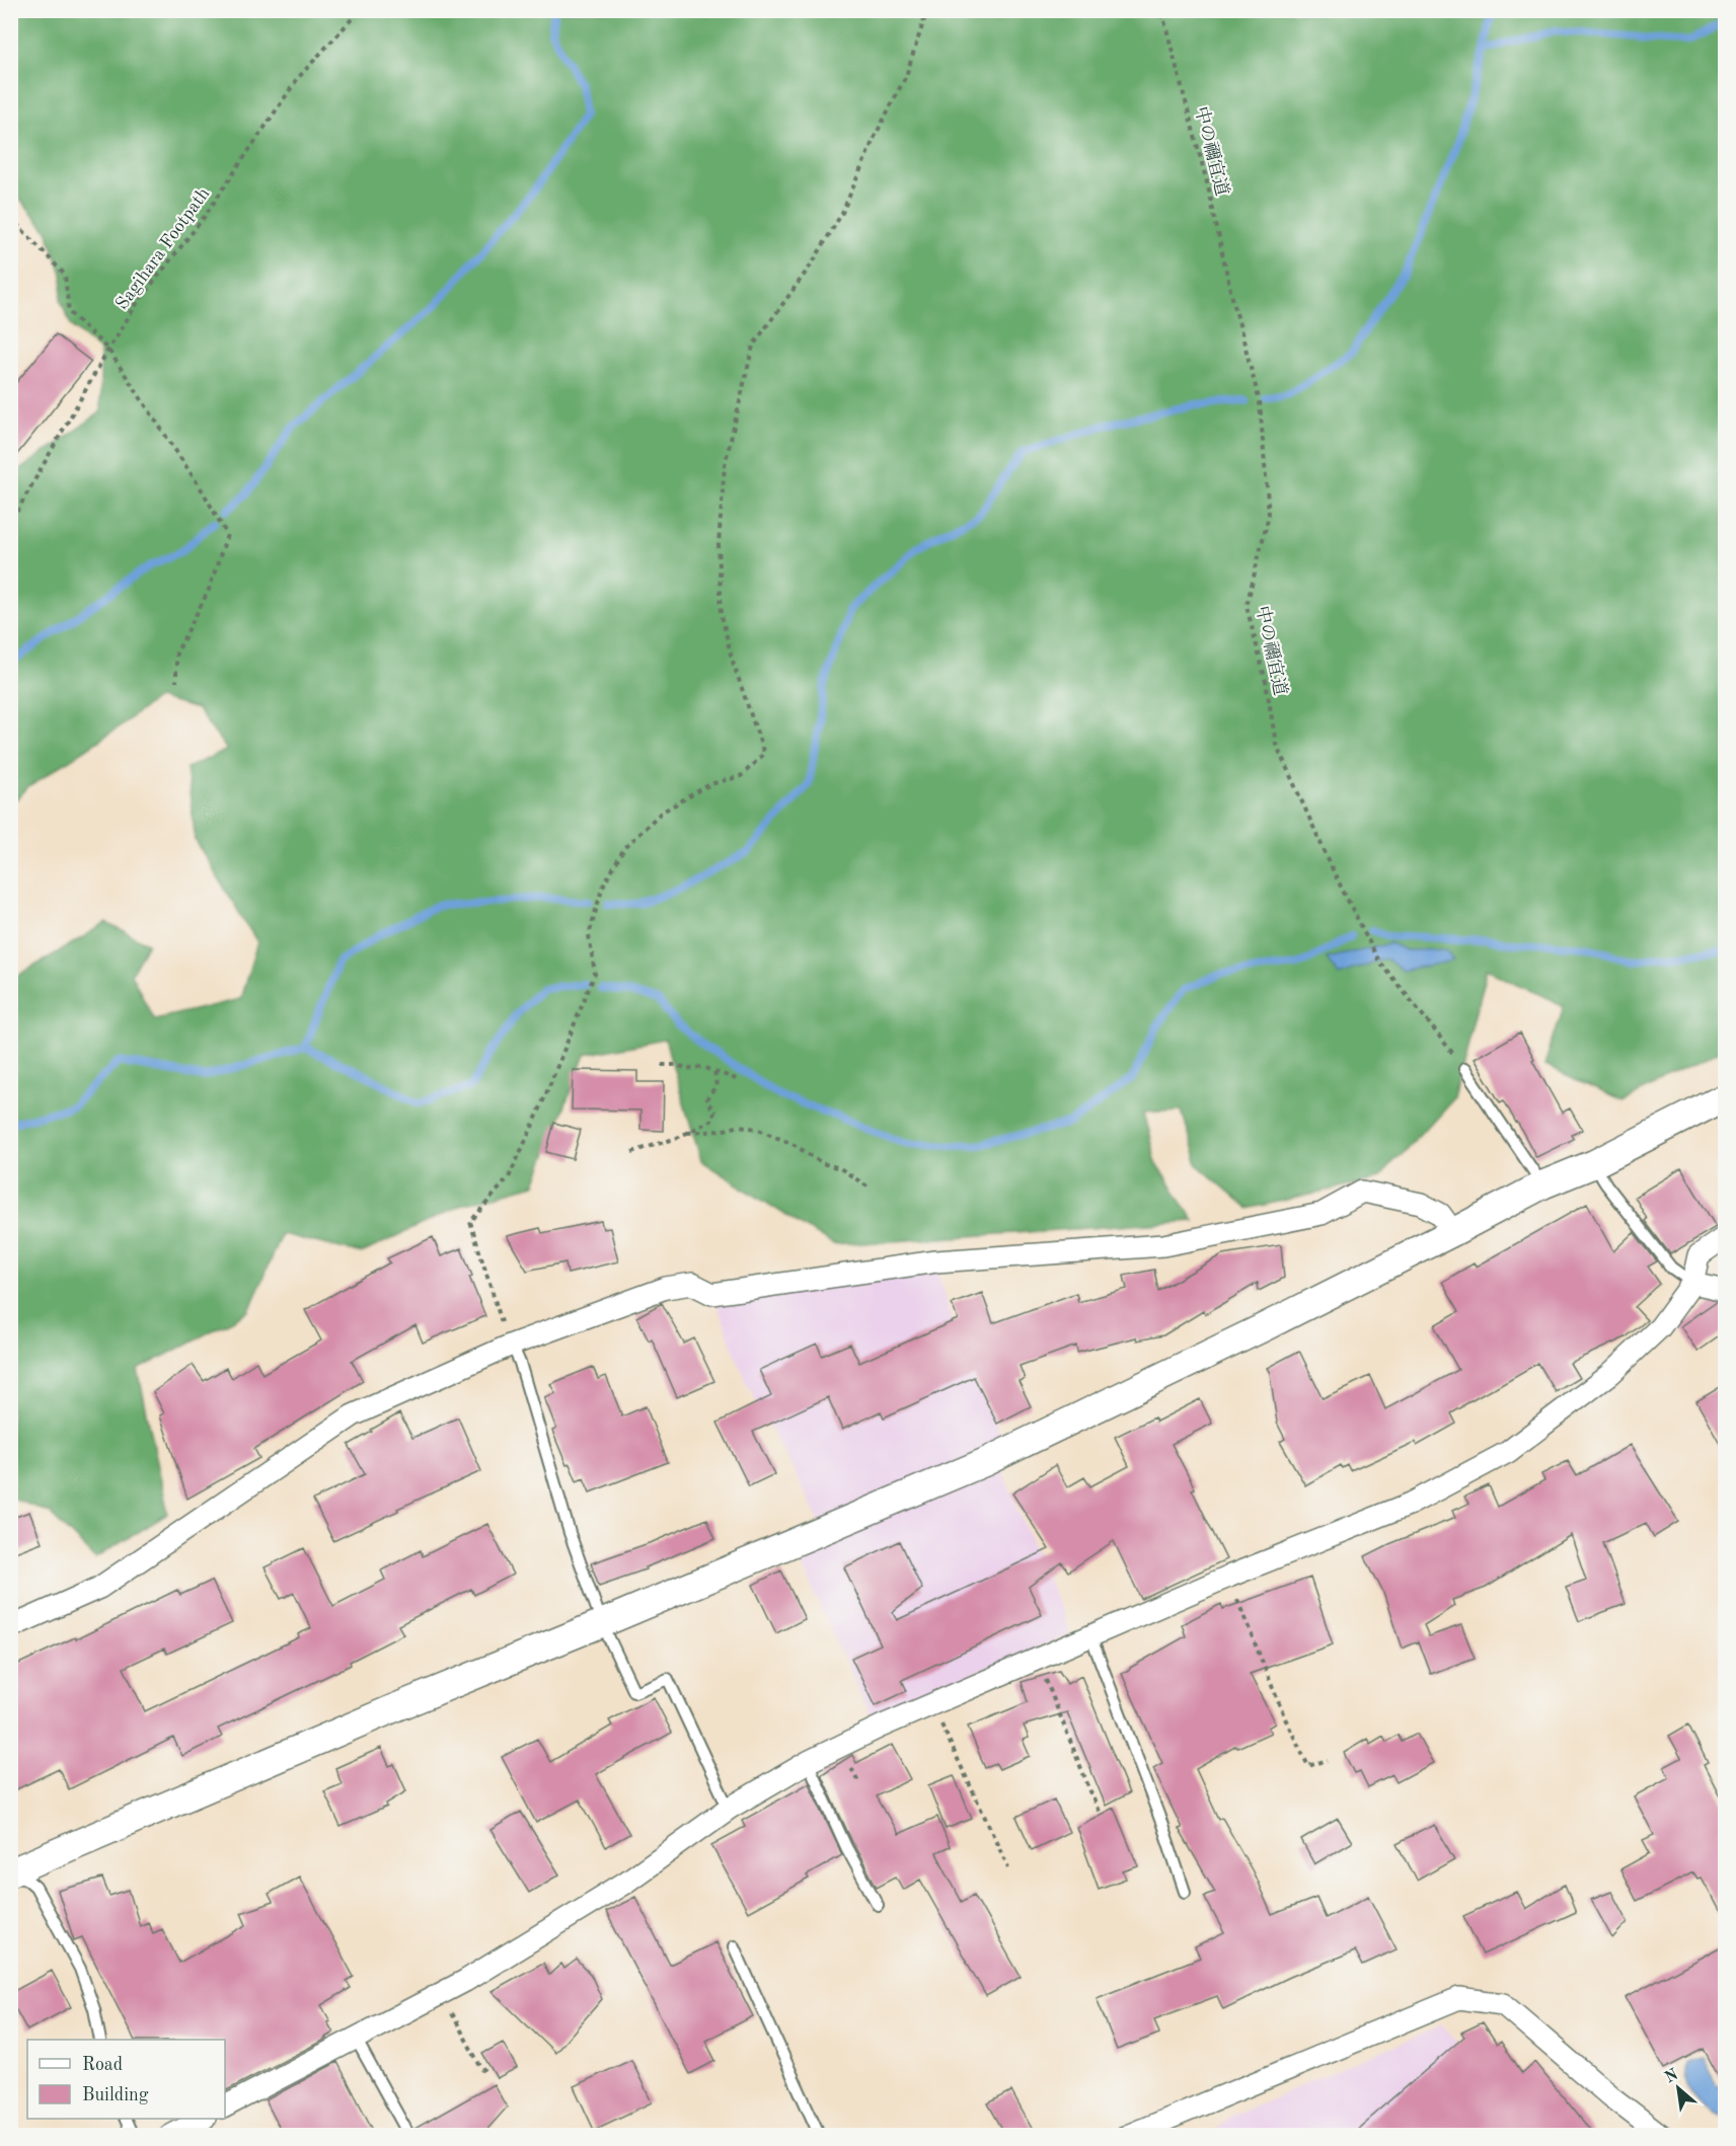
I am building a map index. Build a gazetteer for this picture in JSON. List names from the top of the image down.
{
  "streets": {
    "path": ["中の禰宜道", "Sagihara Footpath"]
  },
  "legend": ["Road", "Building"],
  "north": "top left"
}
